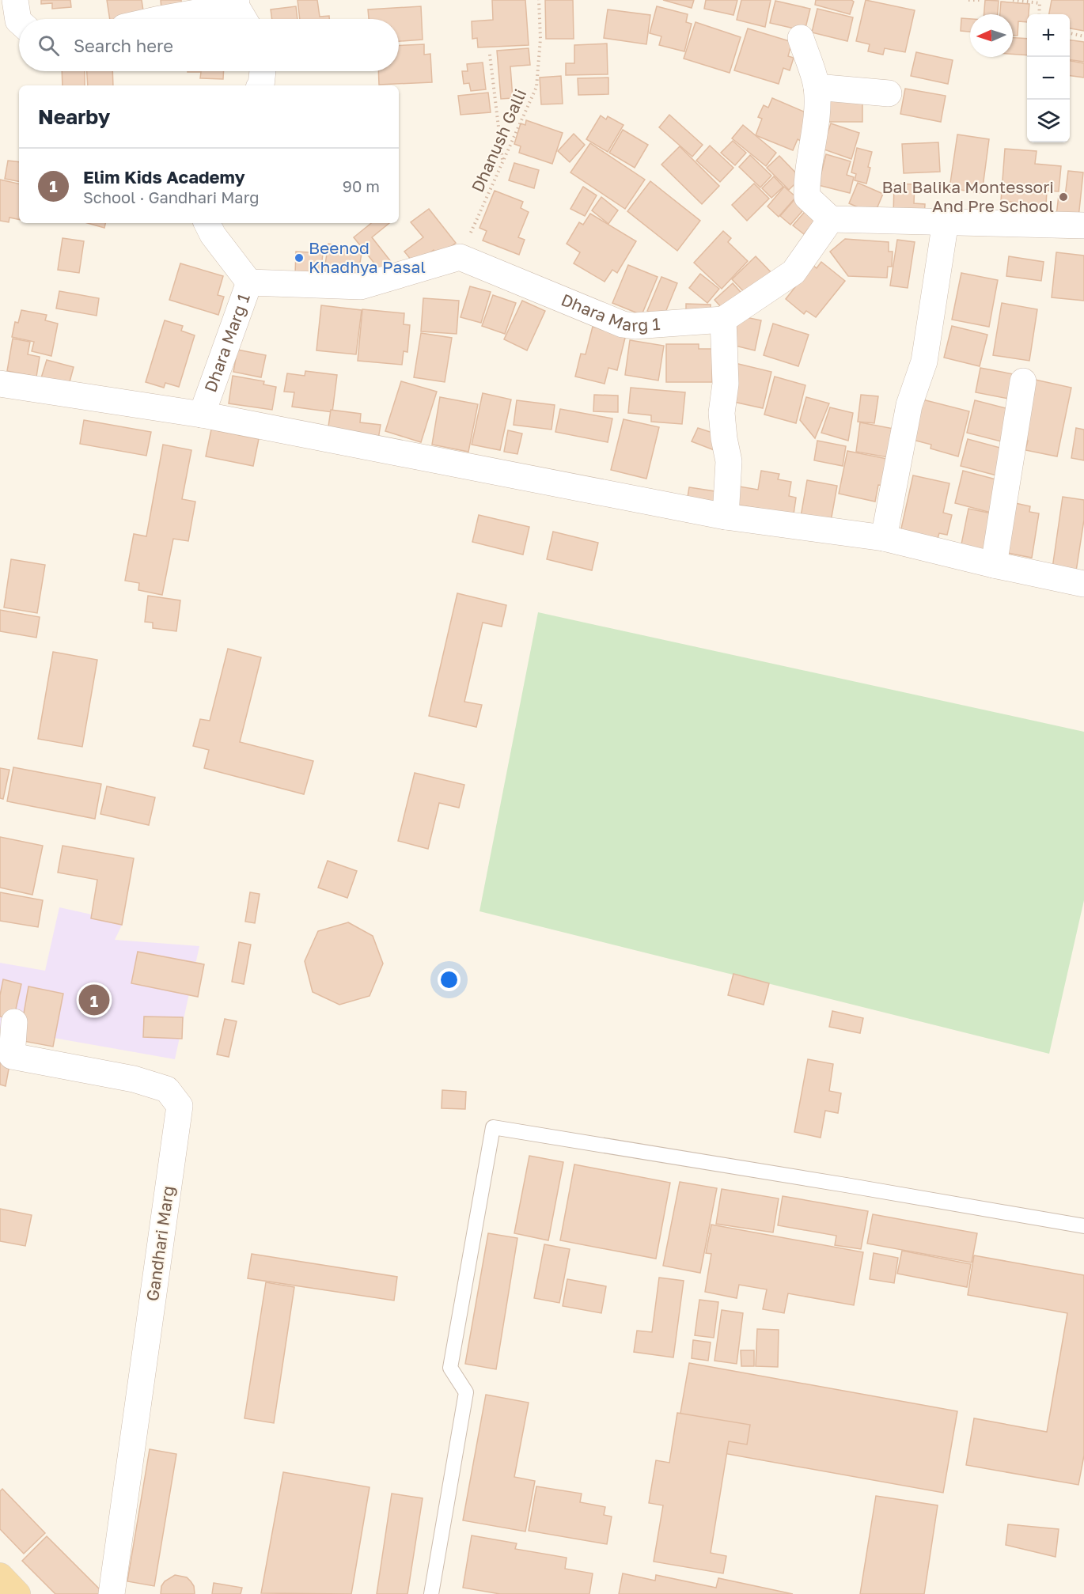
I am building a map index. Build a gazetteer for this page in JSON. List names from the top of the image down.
{
  "streets": {
    "street": ["Dhara Marg 1", "Gandhari Marg"],
    "path": ["Dhanush Galli"]
  },
  "crossings": [
    ["Dhanush Galli", "Dhara Marg 1"]
  ],
  "places": ["Bal Balika Montessori And Pre School", "Beenod Khadhya Pasal"],
  "north": "left",
  "page": {
    "map_buttons": ["+", "−"],
    "search": "Search here",
    "heading": "Nearby",
    "list": [
      {
        "mark": "1",
        "name": "Elim Kids Academy",
        "note": "School · Gandhari Marg",
        "value": "90 m"
      }
    ],
    "pins": "1"
  }
}
